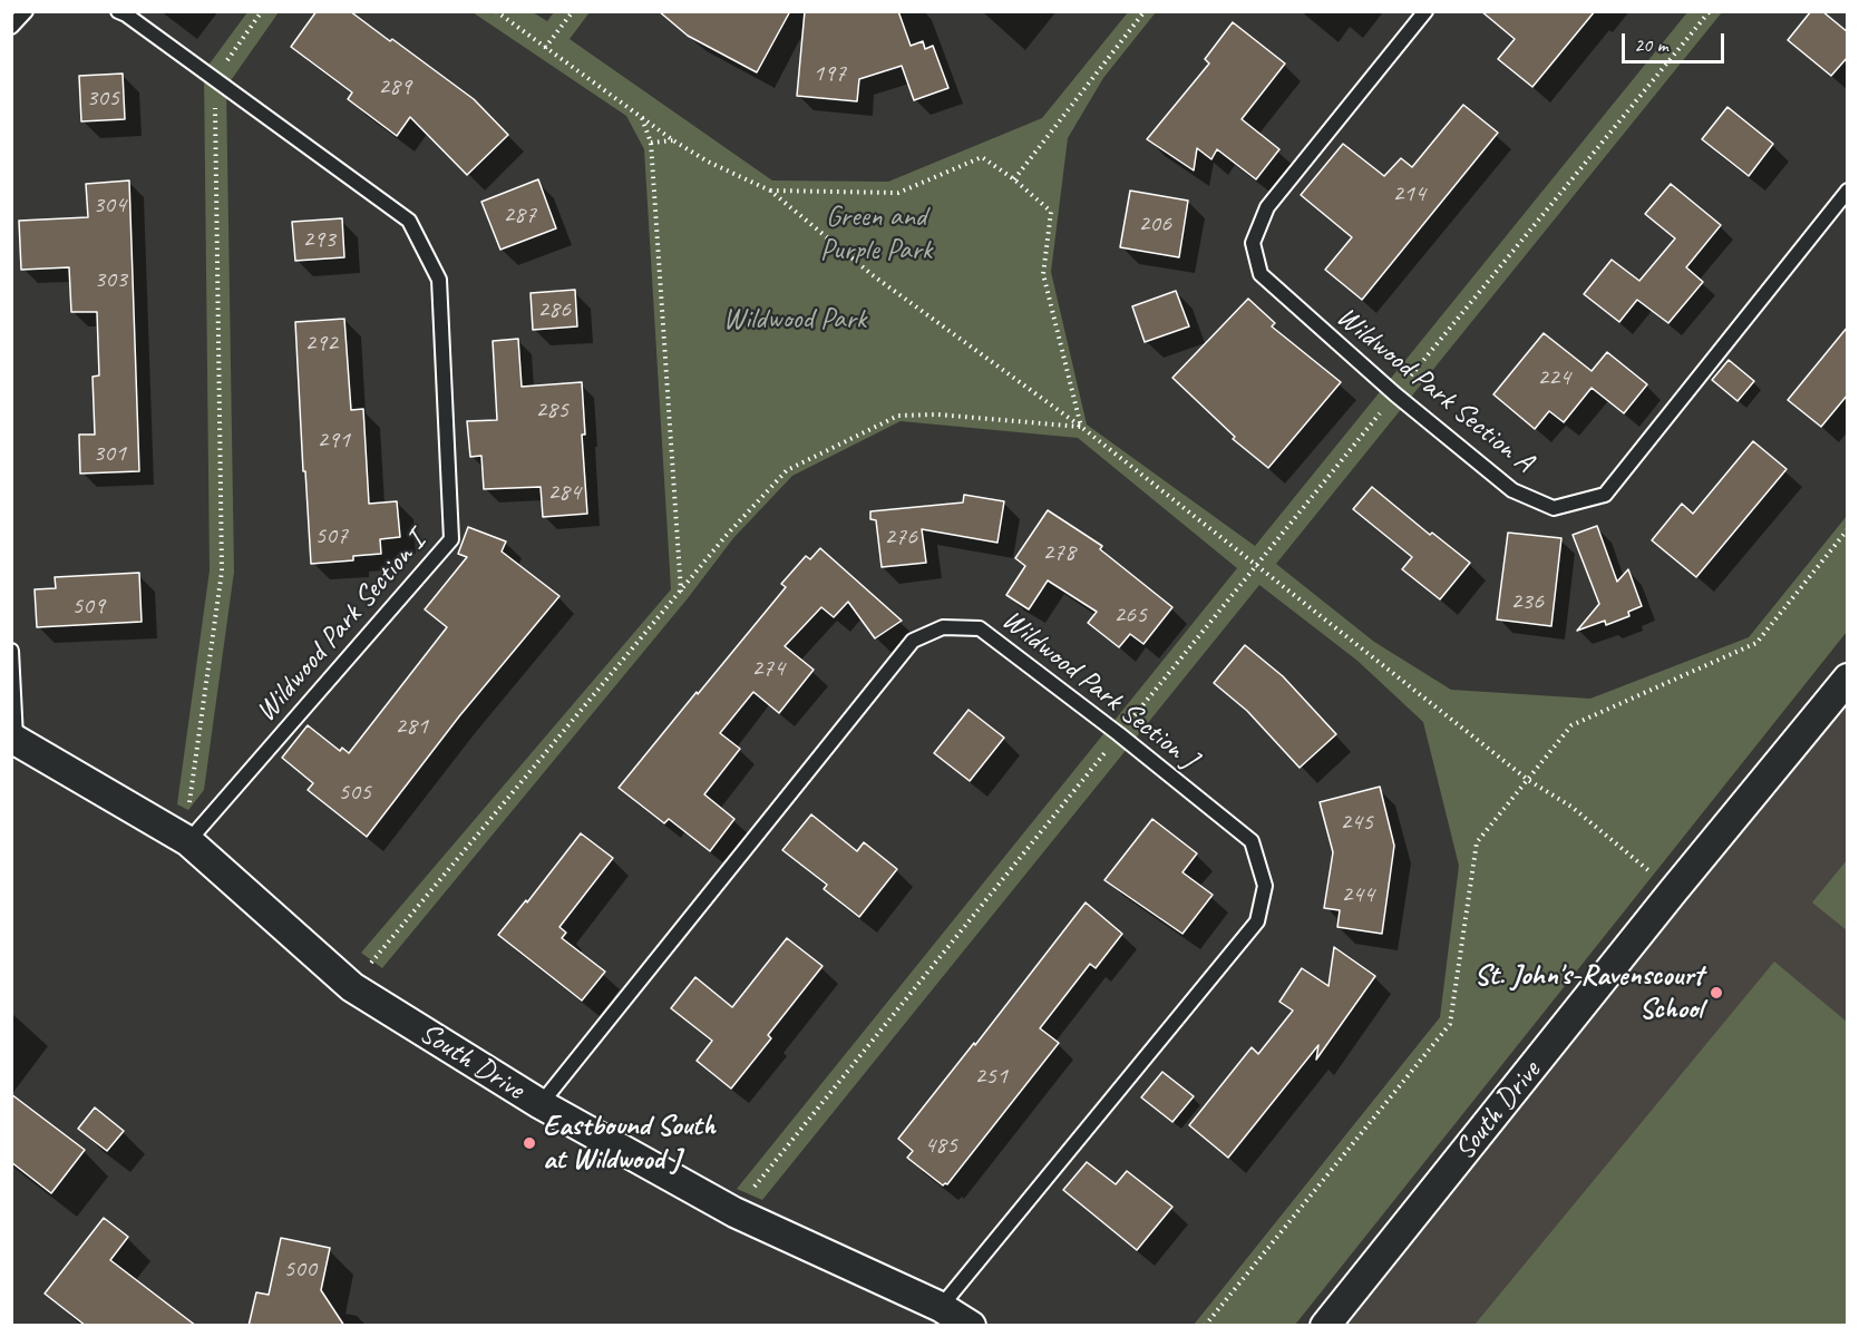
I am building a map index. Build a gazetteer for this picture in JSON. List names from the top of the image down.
{
  "streets": {
    "street": ["South Drive"],
    "lane": ["Wildwood Park Section A", "Wildwood Park Section I", "Wildwood Park Section J"]
  },
  "crossings": [
    ["Wildwood Park Section I", "South Drive"],
    ["Wildwood Park Section J", "South Drive"]
  ],
  "parks": ["Green and Purple Park", "Wildwood Park"],
  "places": ["St. John's-Ravenscourt School", "Eastbound South at Wildwood J"],
  "house_numbers": [
    "197",
    "289",
    "305",
    "214",
    "304",
    "287",
    "206",
    "293",
    "303",
    "286",
    "292",
    "224",
    "285",
    "291",
    "301",
    "284",
    "507",
    "276",
    "278",
    "236",
    "509",
    "265",
    "274",
    "281",
    "505",
    "245",
    "244",
    "251",
    "485",
    "500"
  ],
  "scale_bar": "20 m"
}
